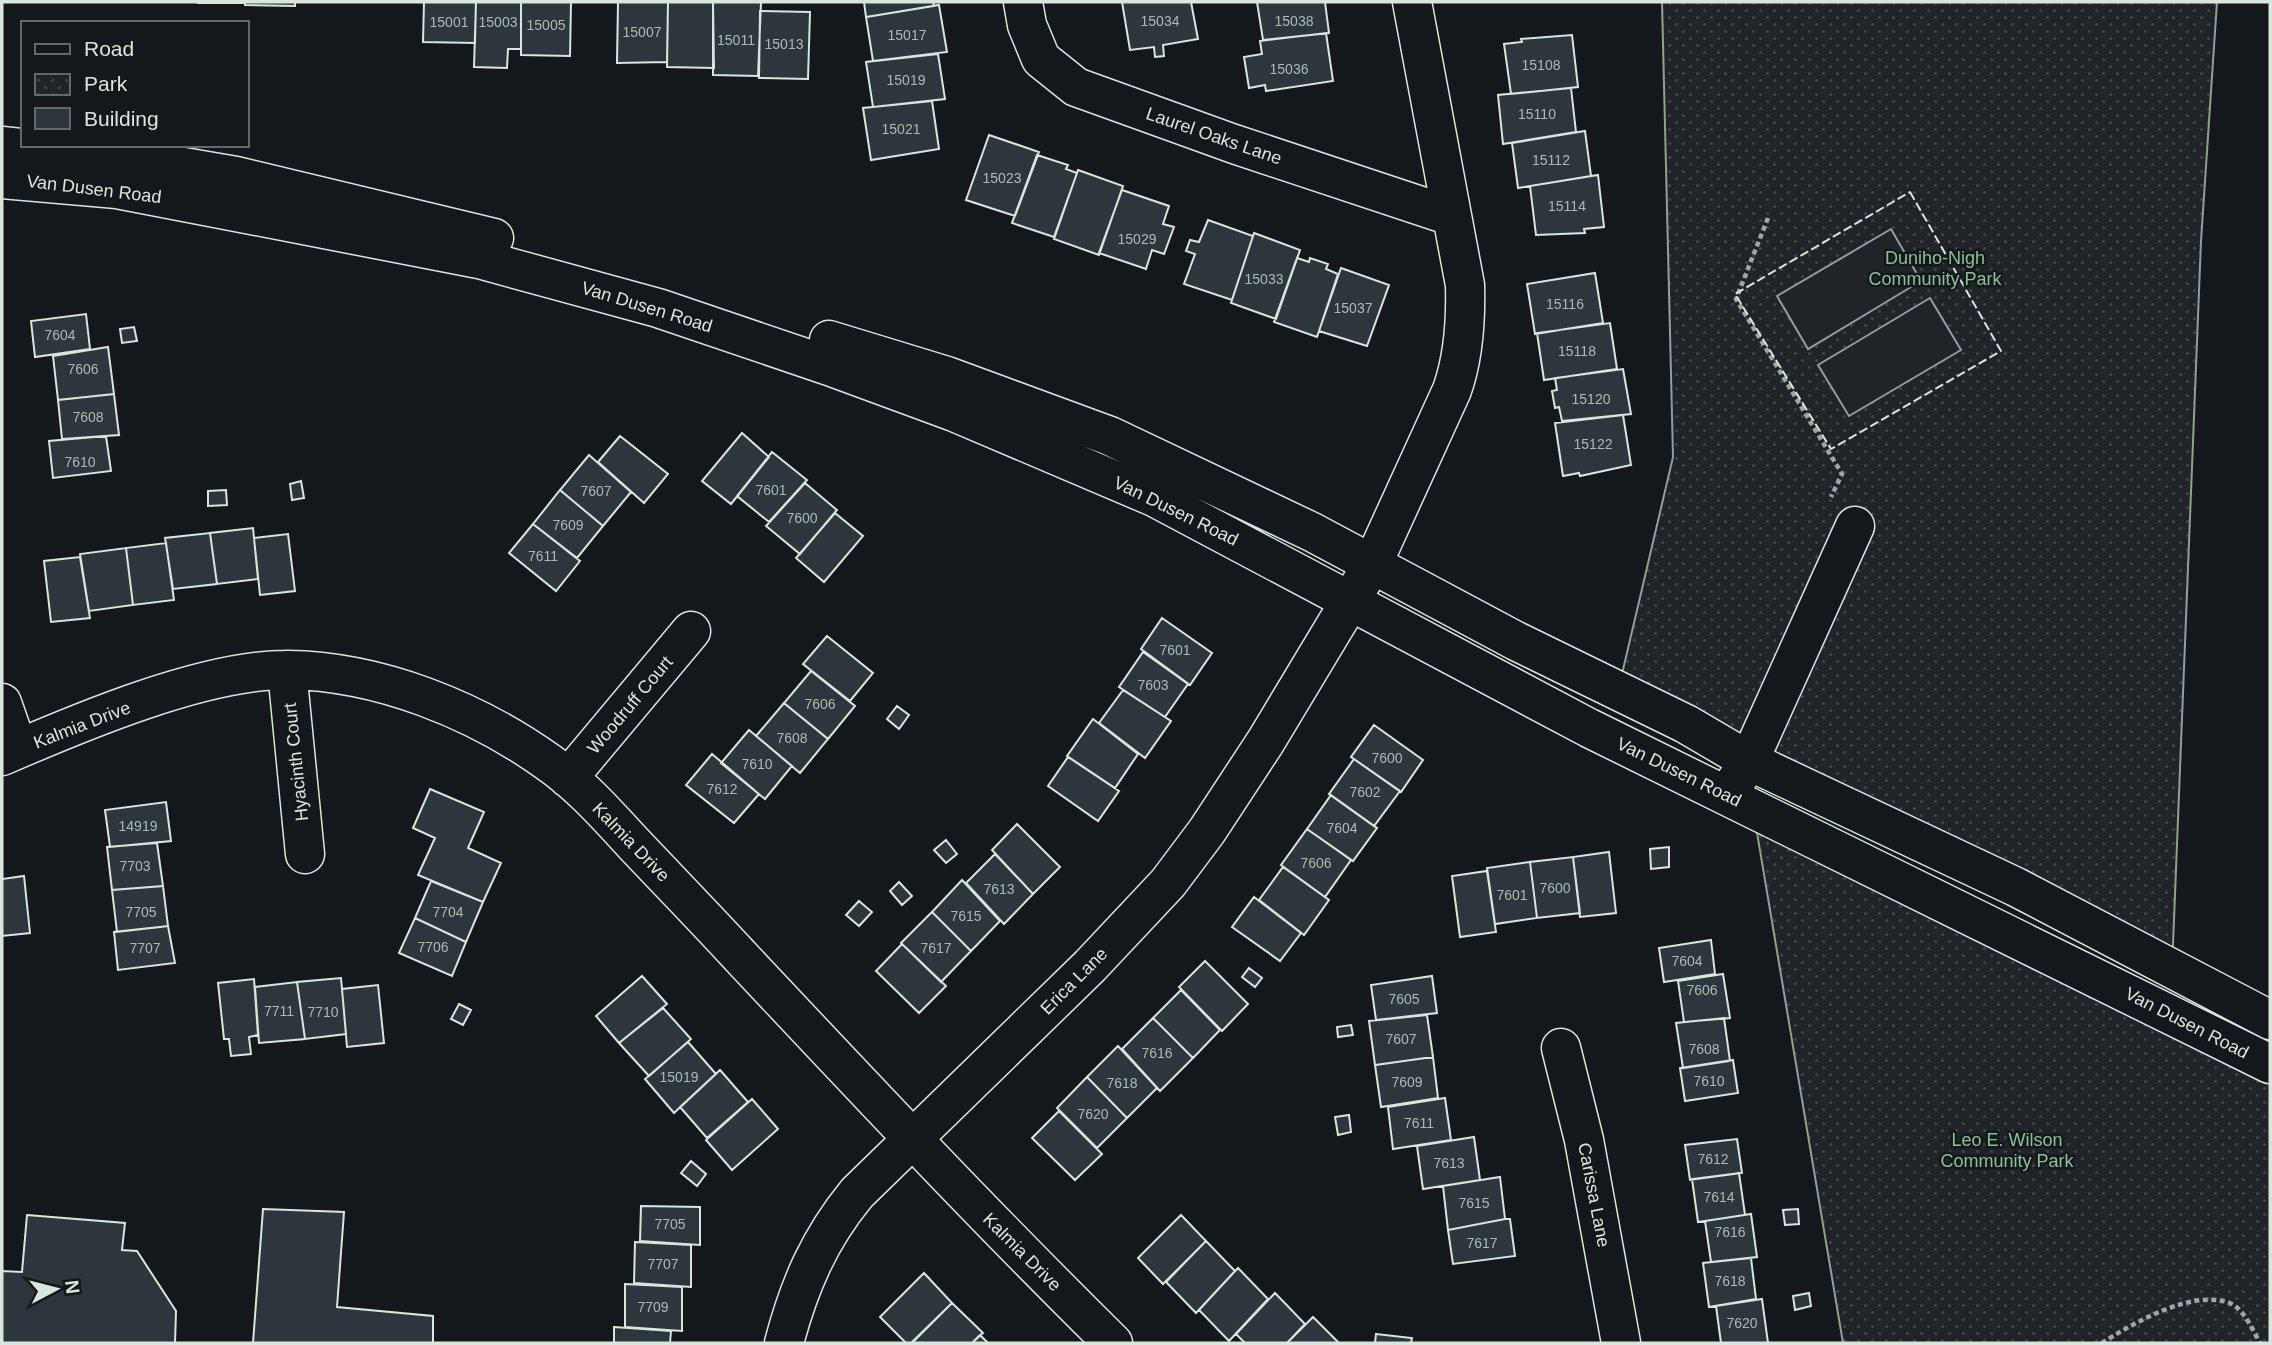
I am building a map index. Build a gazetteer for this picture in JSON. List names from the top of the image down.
{
  "streets": {
    "main road": [
      "Laurel Oaks Lane",
      "Van Dusen Road",
      "Woodruff Court",
      "Kalmia Drive",
      "Hyacinth Court",
      "Erica Lane",
      "Carissa Lane"
    ]
  },
  "crossings": [
    ["Van Dusen Road", "Erica Lane"],
    ["Woodruff Court", "Kalmia Drive"],
    ["Kalmia Drive", "Hyacinth Court"],
    ["Kalmia Drive", "Erica Lane"]
  ],
  "parks": ["Duniho-Nigh Community Park", "Leo E. Wilson Community Park"],
  "house_numbers": [
    "15034",
    "15038",
    "15001",
    "15003",
    "15005",
    "15007",
    "15017",
    "15011",
    "15013",
    "15108",
    "15036",
    "15019",
    "15110",
    "15021",
    "15112",
    "15023",
    "15114",
    "15029",
    "15033",
    "15116",
    "15037",
    "7604",
    "15118",
    "7606",
    "15120",
    "7608",
    "15122",
    "7610",
    "7601",
    "7607",
    "7600",
    "7609",
    "7611",
    "7601",
    "7603",
    "7606",
    "7608",
    "7600",
    "7610",
    "7612",
    "7602",
    "14919",
    "7604",
    "7606",
    "7703",
    "7600",
    "7613",
    "7601",
    "7705",
    "7704",
    "7615",
    "7706",
    "7707",
    "7617",
    "7604",
    "7606",
    "7605",
    "7711",
    "7710",
    "7607",
    "7608",
    "7616",
    "15019",
    "7610",
    "7609",
    "7618",
    "7620",
    "7611",
    "7612",
    "7613",
    "7614",
    "7615",
    "7705",
    "7616",
    "7617",
    "7707",
    "7618",
    "7709",
    "7620"
  ],
  "legend": ["Road", "Park", "Building"],
  "north": "right"
}
